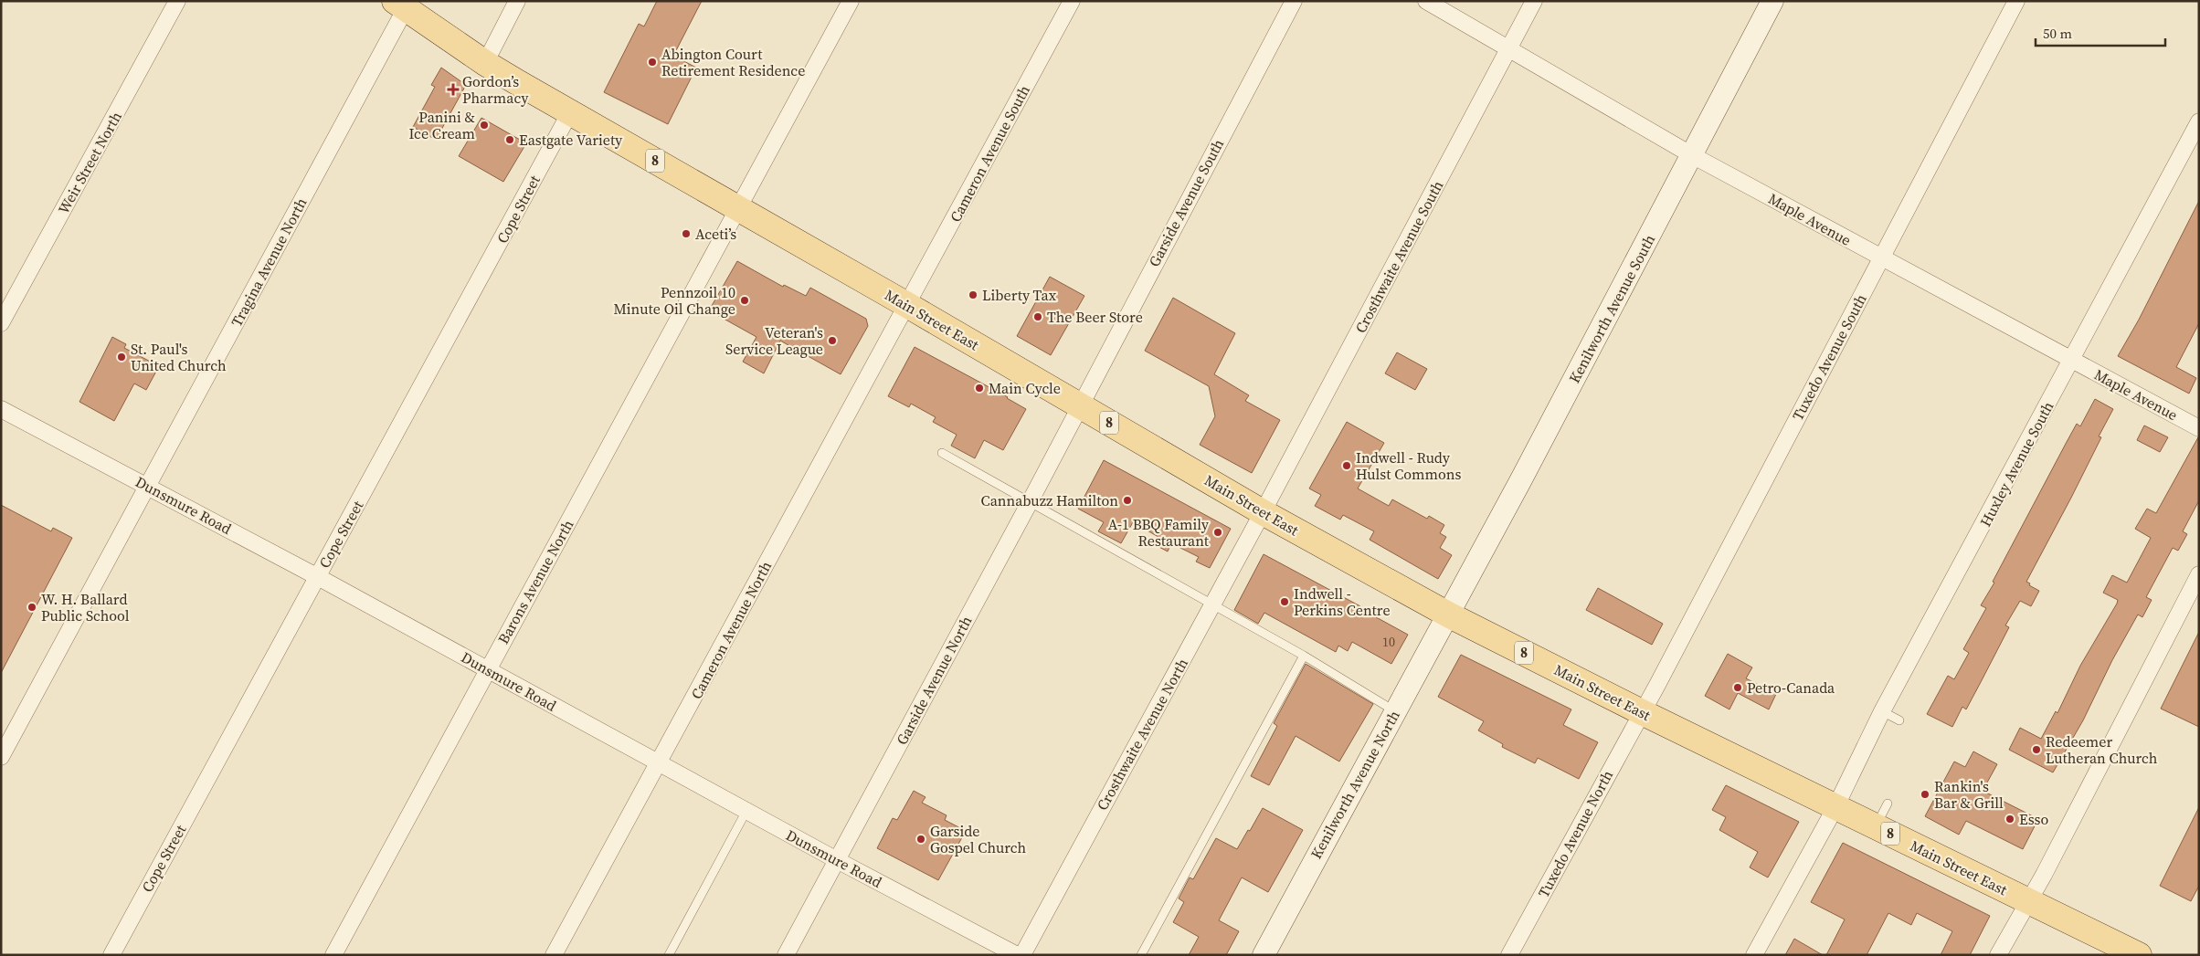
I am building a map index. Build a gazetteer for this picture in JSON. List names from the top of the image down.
{
  "streets": {
    "main road": [
      "8",
      "Kenilworth Avenue South",
      "Main Street East",
      "Kenilworth Avenue North"
    ],
    "street": [
      "Cameron Avenue South",
      "Weir Street North",
      "Garside Avenue South",
      "Cope Street",
      "Maple Avenue",
      "Crosthwaite Avenue South",
      "Tragina Avenue North",
      "Tuxedo Avenue South",
      "Huxley Avenue South",
      "Dunsmure Road",
      "Barons Avenue North",
      "Cameron Avenue North",
      "Garside Avenue North",
      "Crosthwaite Avenue North",
      "Tuxedo Avenue North"
    ]
  },
  "crossings": [
    ["Cameron Avenue South", "Main Street East"],
    ["Cameron Avenue South", "Cameron Avenue North"],
    ["Garside Avenue South", "Main Street East"],
    ["Garside Avenue South", "Garside Avenue North"],
    ["Cope Street", "Main Street East"],
    ["Cope Street", "Dunsmure Road"],
    ["Maple Avenue", "Crosthwaite Avenue South"],
    ["Maple Avenue", "Kenilworth Avenue South"],
    ["Maple Avenue", "Tuxedo Avenue South"],
    ["Maple Avenue", "Huxley Avenue South"],
    ["Crosthwaite Avenue South", "Main Street East"],
    ["Crosthwaite Avenue South", "Crosthwaite Avenue North"],
    ["Tragina Avenue North", "Main Street East"],
    ["Tragina Avenue North", "Dunsmure Road"],
    ["Kenilworth Avenue South", "Main Street East"],
    ["Kenilworth Avenue South", "Kenilworth Avenue North"],
    ["Main Street East", "Tuxedo Avenue South"],
    ["Main Street East", "Huxley Avenue South"],
    ["Main Street East", "Barons Avenue North"],
    ["Main Street East", "Cameron Avenue North"],
    ["Main Street East", "Garside Avenue North"],
    ["Main Street East", "Crosthwaite Avenue North"],
    ["Main Street East", "Kenilworth Avenue North"],
    ["Main Street East", "Tuxedo Avenue North"],
    ["Tuxedo Avenue South", "Tuxedo Avenue North"],
    ["Dunsmure Road", "Barons Avenue North"],
    ["Dunsmure Road", "Cameron Avenue North"],
    ["Dunsmure Road", "Garside Avenue North"]
  ],
  "places": {
    "other": [
      "Abington Court Retirement Residence",
      "Panini & Ice Cream",
      "Eastgate Variety",
      "Aceti’s",
      "Liberty Tax",
      "Pennzoil 10 Minute Oil Change",
      "The Beer Store",
      "Veteran's Service League",
      "St. Paul's United Church",
      "Main Cycle",
      "Indwell - Rudy Hulst Commons",
      "Cannabuzz Hamilton",
      "A-1 BBQ Family Restaurant",
      "Indwell - Perkins Centre",
      "W. H. Ballard Public School",
      "Petro-Canada",
      "Redeemer Lutheran Church",
      "Rankin's Bar & Grill",
      "Esso",
      "Garside Gospel Church"
    ],
    "health": ["Gordon’s Pharmacy"]
  },
  "house_numbers": ["10"],
  "scale_bar": "50 m"
}
